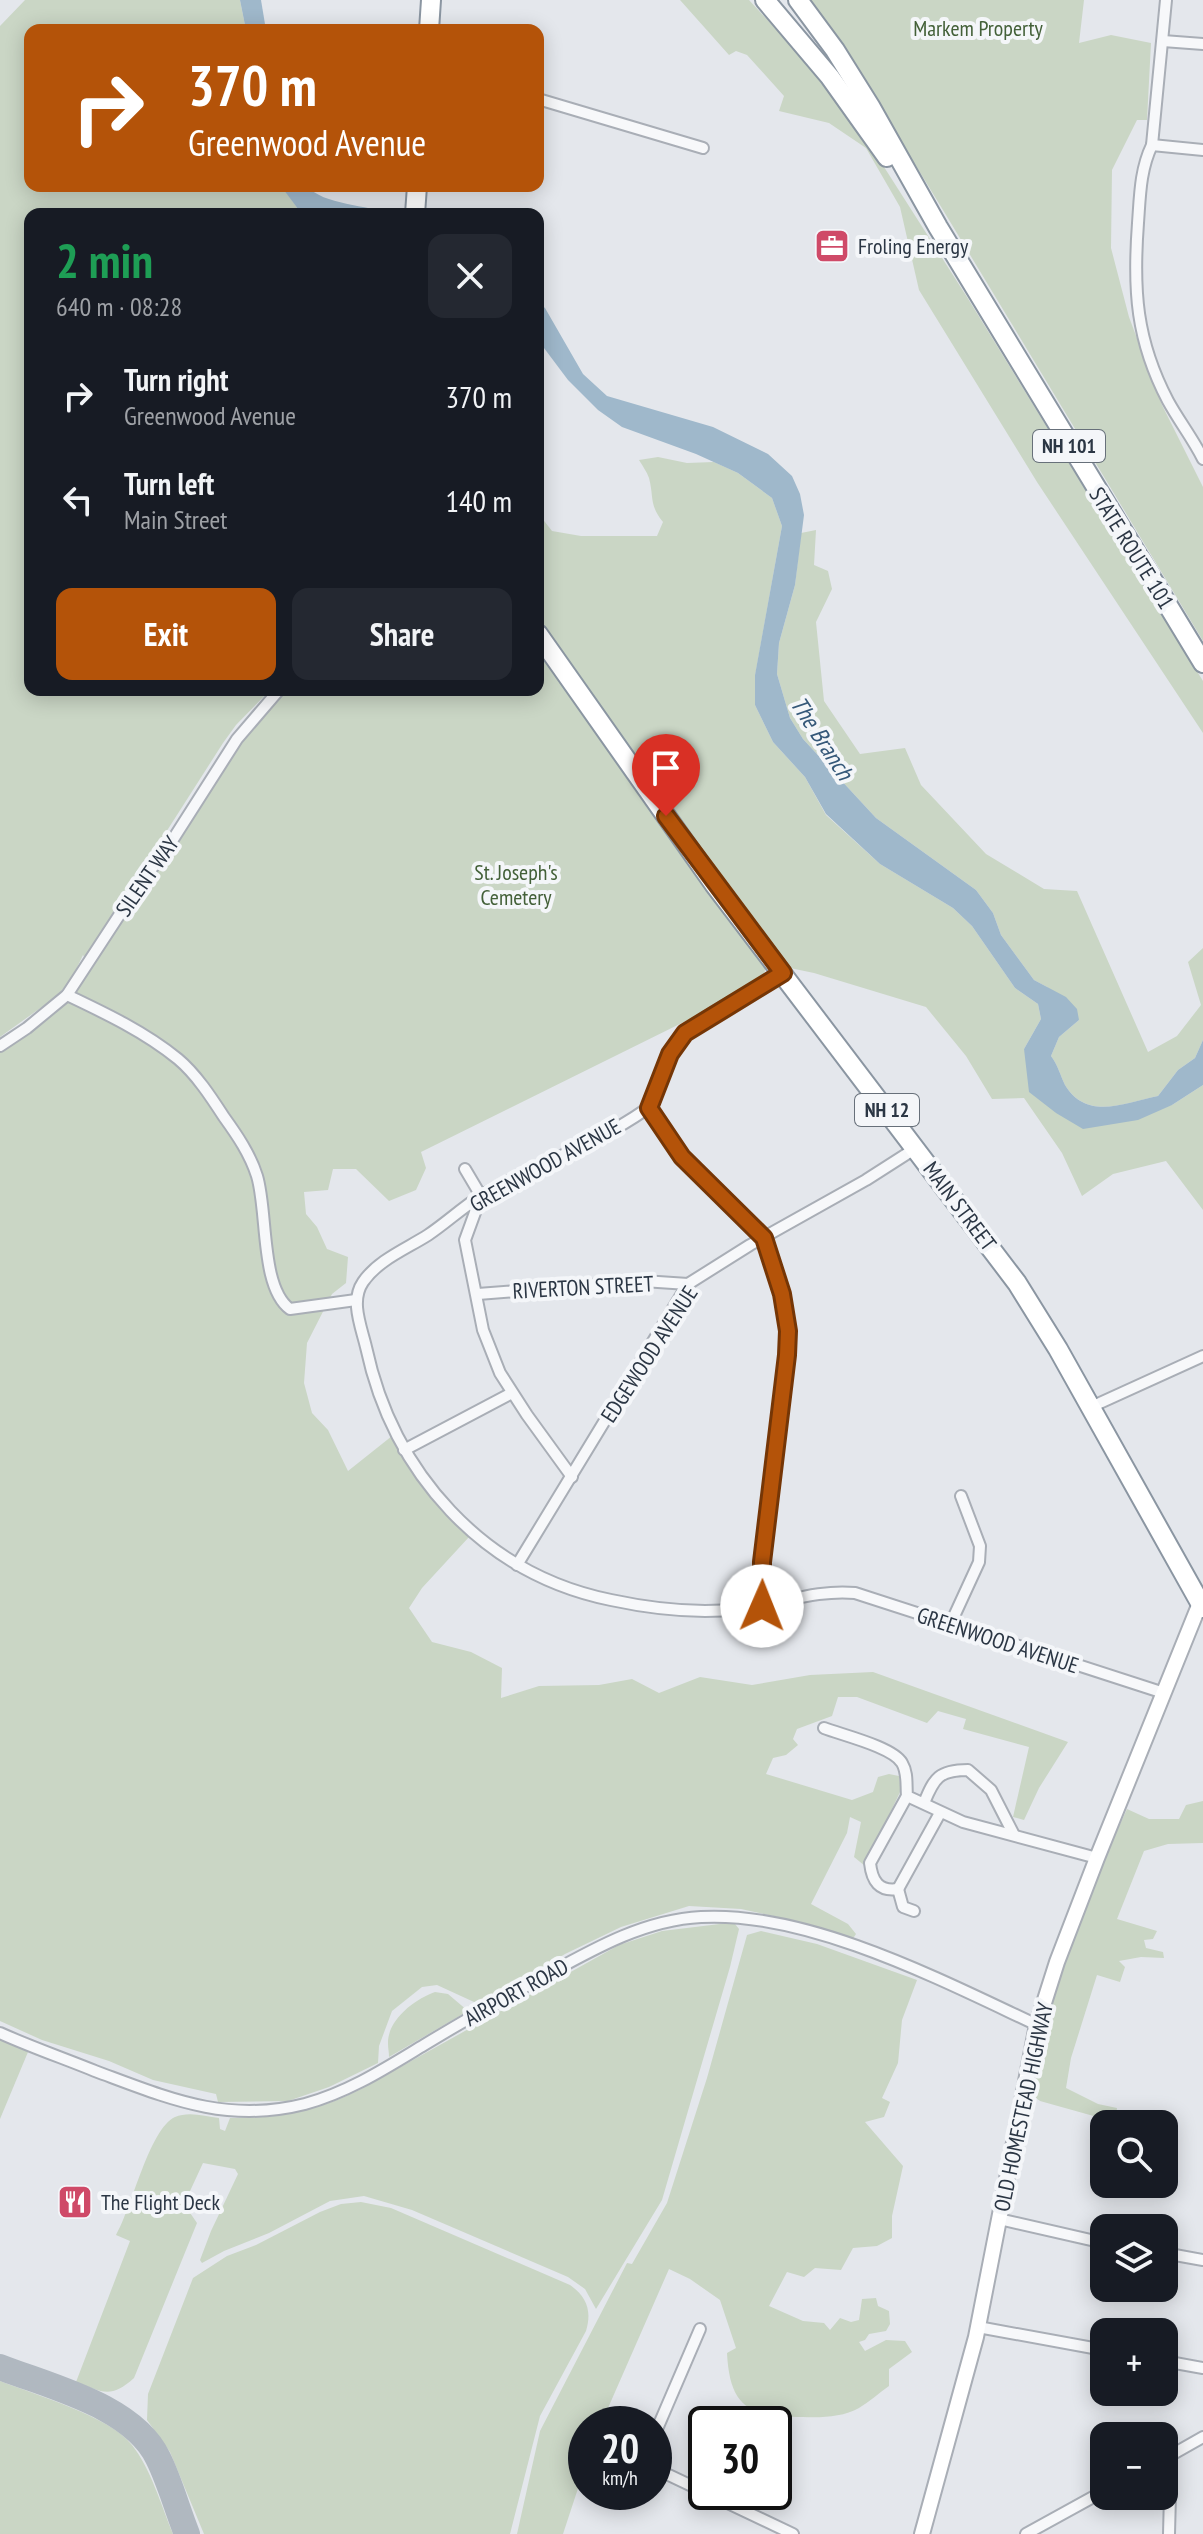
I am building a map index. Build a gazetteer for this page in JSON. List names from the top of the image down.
{
  "streets": {
    "highway": [
      "NH 101",
      "STATE ROUTE 101",
      "NH 12",
      "MAIN STREET"
    ],
    "main road": ["OLD HOMESTEAD HIGHWAY"],
    "street": [
      "SILENT WAY",
      "GREENWOOD AVENUE",
      "RIVERTON STREET",
      "EDGEWOOD AVENUE",
      "AIRPORT ROAD"
    ]
  },
  "crossings": [
    ["GREENWOOD AVENUE", "EDGEWOOD AVENUE"],
    ["GREENWOOD AVENUE", "OLD HOMESTEAD HIGHWAY"],
    ["MAIN STREET", "EDGEWOOD AVENUE"],
    ["MAIN STREET", "OLD HOMESTEAD HIGHWAY"],
    ["RIVERTON STREET", "EDGEWOOD AVENUE"],
    ["AIRPORT ROAD", "OLD HOMESTEAD HIGHWAY"]
  ],
  "water": ["The Branch"],
  "parks": ["Markem Property", "St. Joseph's Cemetery"],
  "places": {
    "office": ["Froling Energy"],
    "restaurant": ["The Flight Deck"]
  },
  "page": {
    "turn": ["370 m", "Greenwood Avenue"],
    "heading": ["2 min", "640 m · 08:28"],
    "list": [
      {
        "name": "Turn right",
        "note": "Greenwood Avenue",
        "value": "370 m"
      },
      {
        "name": "Turn left",
        "note": "Main Street",
        "value": "140 m"
      }
    ],
    "buttons": ["Exit", "Share"],
    "map_buttons": ["+", "−"],
    "speed": "20 km/h",
    "limit": "30"
  }
}
